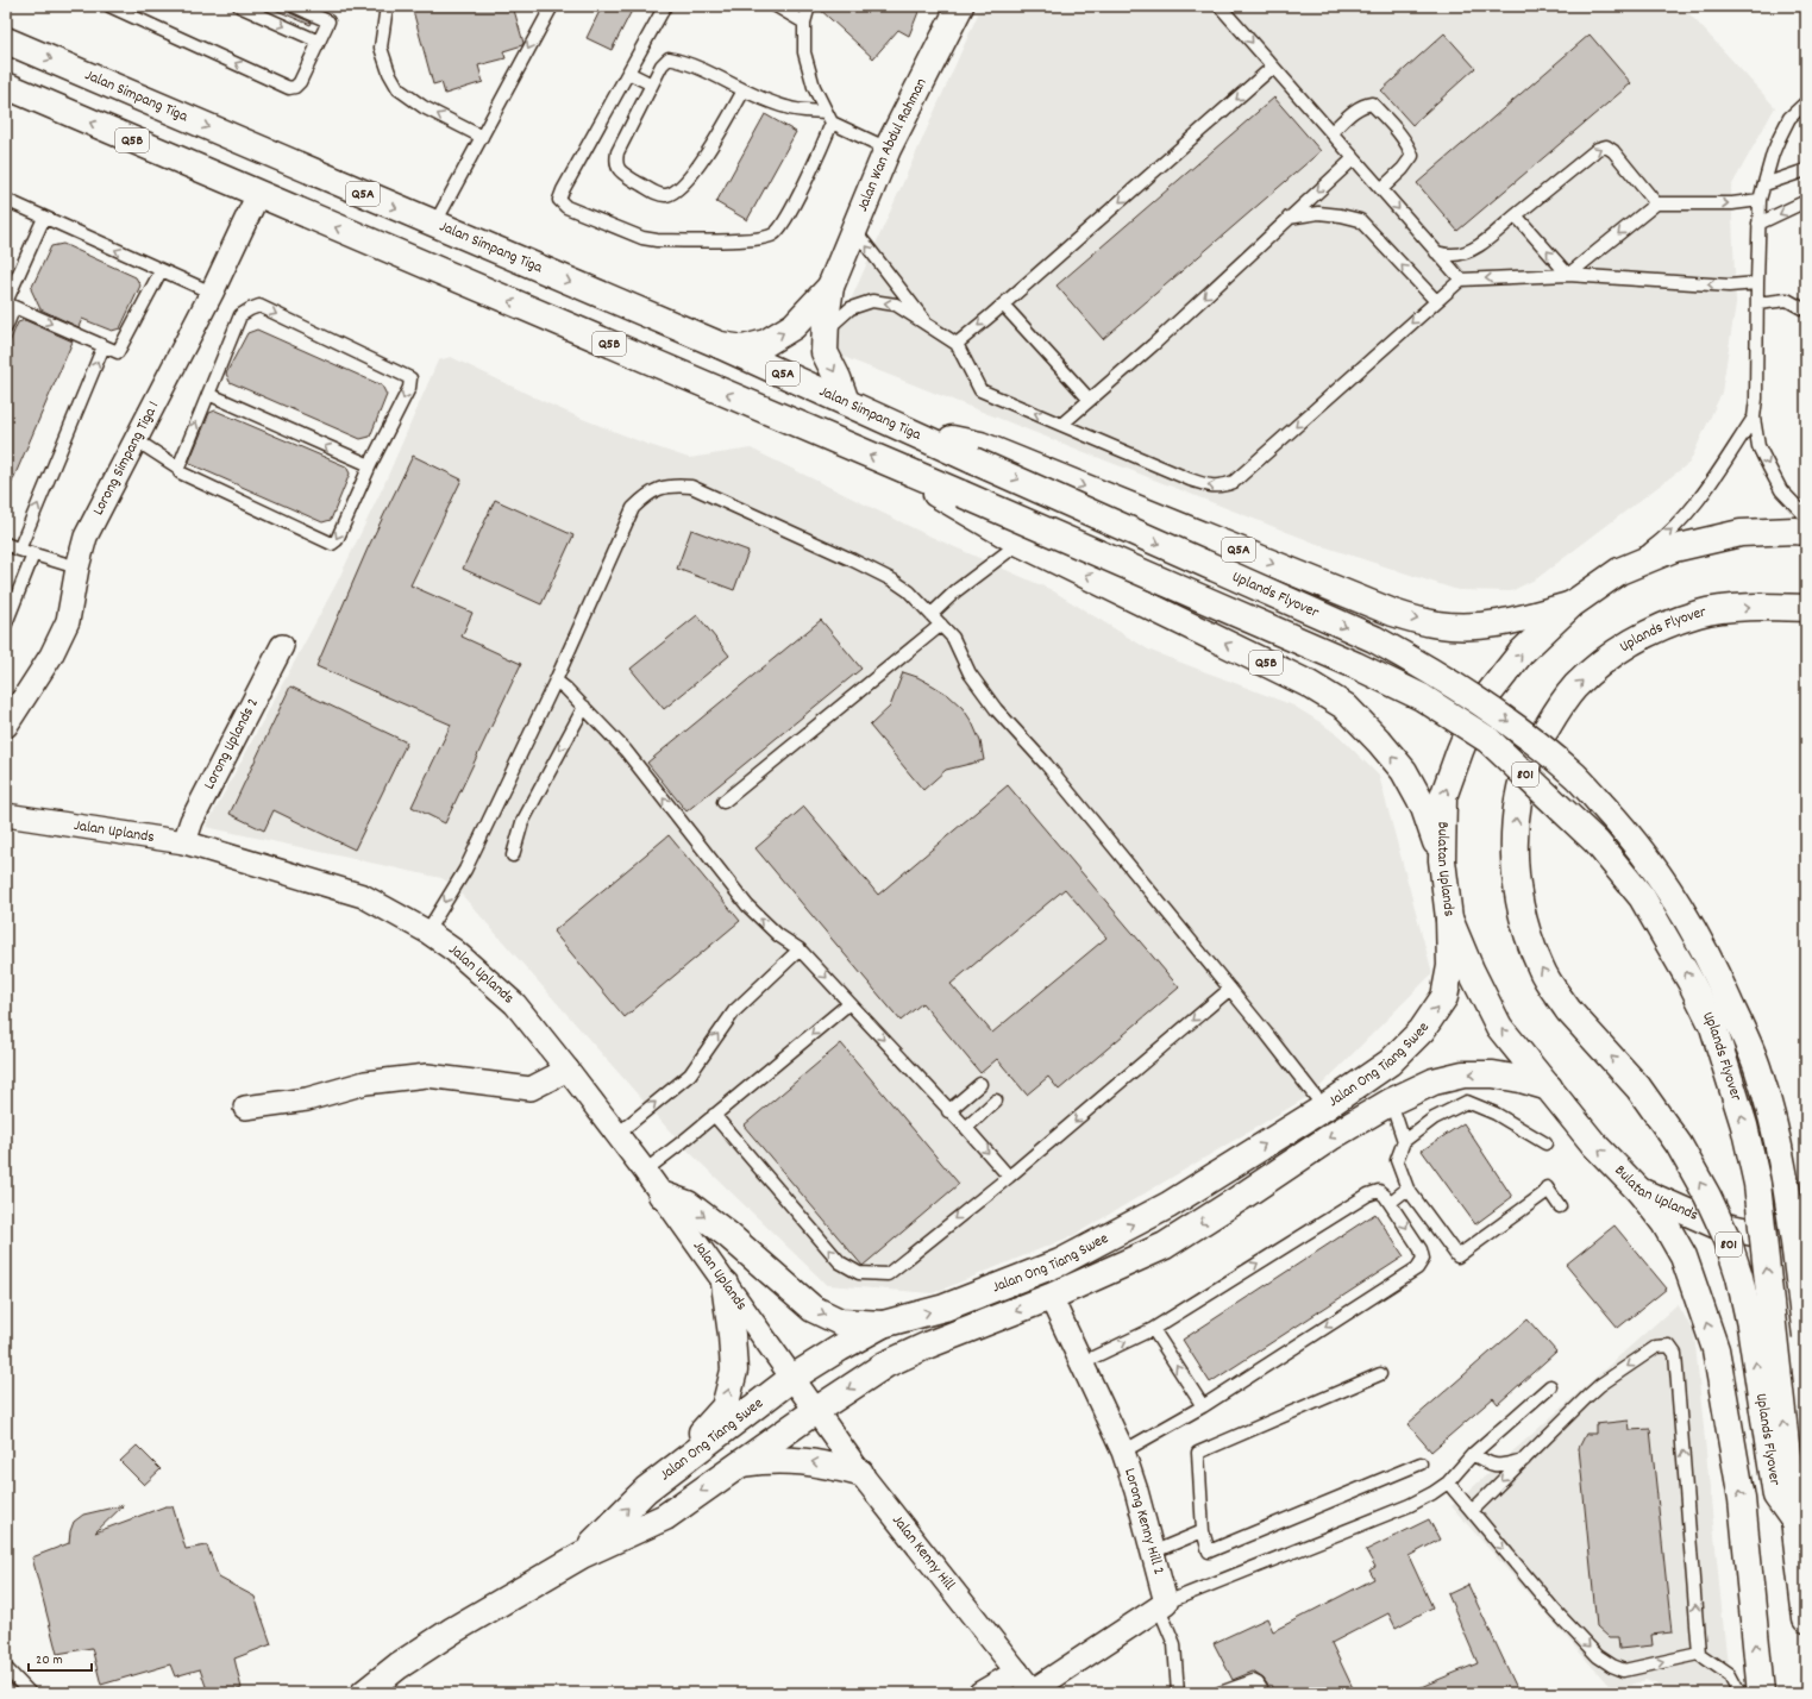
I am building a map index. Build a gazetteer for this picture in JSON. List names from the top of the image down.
{
  "streets": {
    "main road": [
      "Jalan Simpang Tiga",
      "Q5B",
      "Jalan Wan Abdul Rahman",
      "Q5A",
      "Uplands Flyover",
      "801",
      "Bulatan Uplands",
      "Jalan Ong Tiang Swee"
    ],
    "street": [
      "Lorong Simpang Tiga 1",
      "Lorong Uplands 2",
      "Jalan Uplands",
      "Lorong Kenny Hill 2",
      "Jalan Kenny Hill"
    ]
  },
  "crossings": [
    ["Jalan Simpang Tiga", "Q5A"],
    ["Jalan Simpang Tiga", "Uplands Flyover"],
    ["Q5B", "Lorong Simpang Tiga 1"],
    ["Q5B", "Uplands Flyover"],
    ["Q5B", "Bulatan Uplands"],
    ["Q5A", "Bulatan Uplands"],
    ["Lorong Uplands 2", "Jalan Uplands"],
    ["Jalan Uplands", "Jalan Ong Tiang Swee"],
    ["Jalan Uplands", "Jalan Kenny Hill"],
    ["Bulatan Uplands", "Jalan Ong Tiang Swee"],
    ["Jalan Ong Tiang Swee", "Lorong Kenny Hill 2"],
    ["Jalan Ong Tiang Swee", "Jalan Kenny Hill"]
  ],
  "one_way": ["Bulatan Uplands"],
  "scale_bar": "20 m"
}
